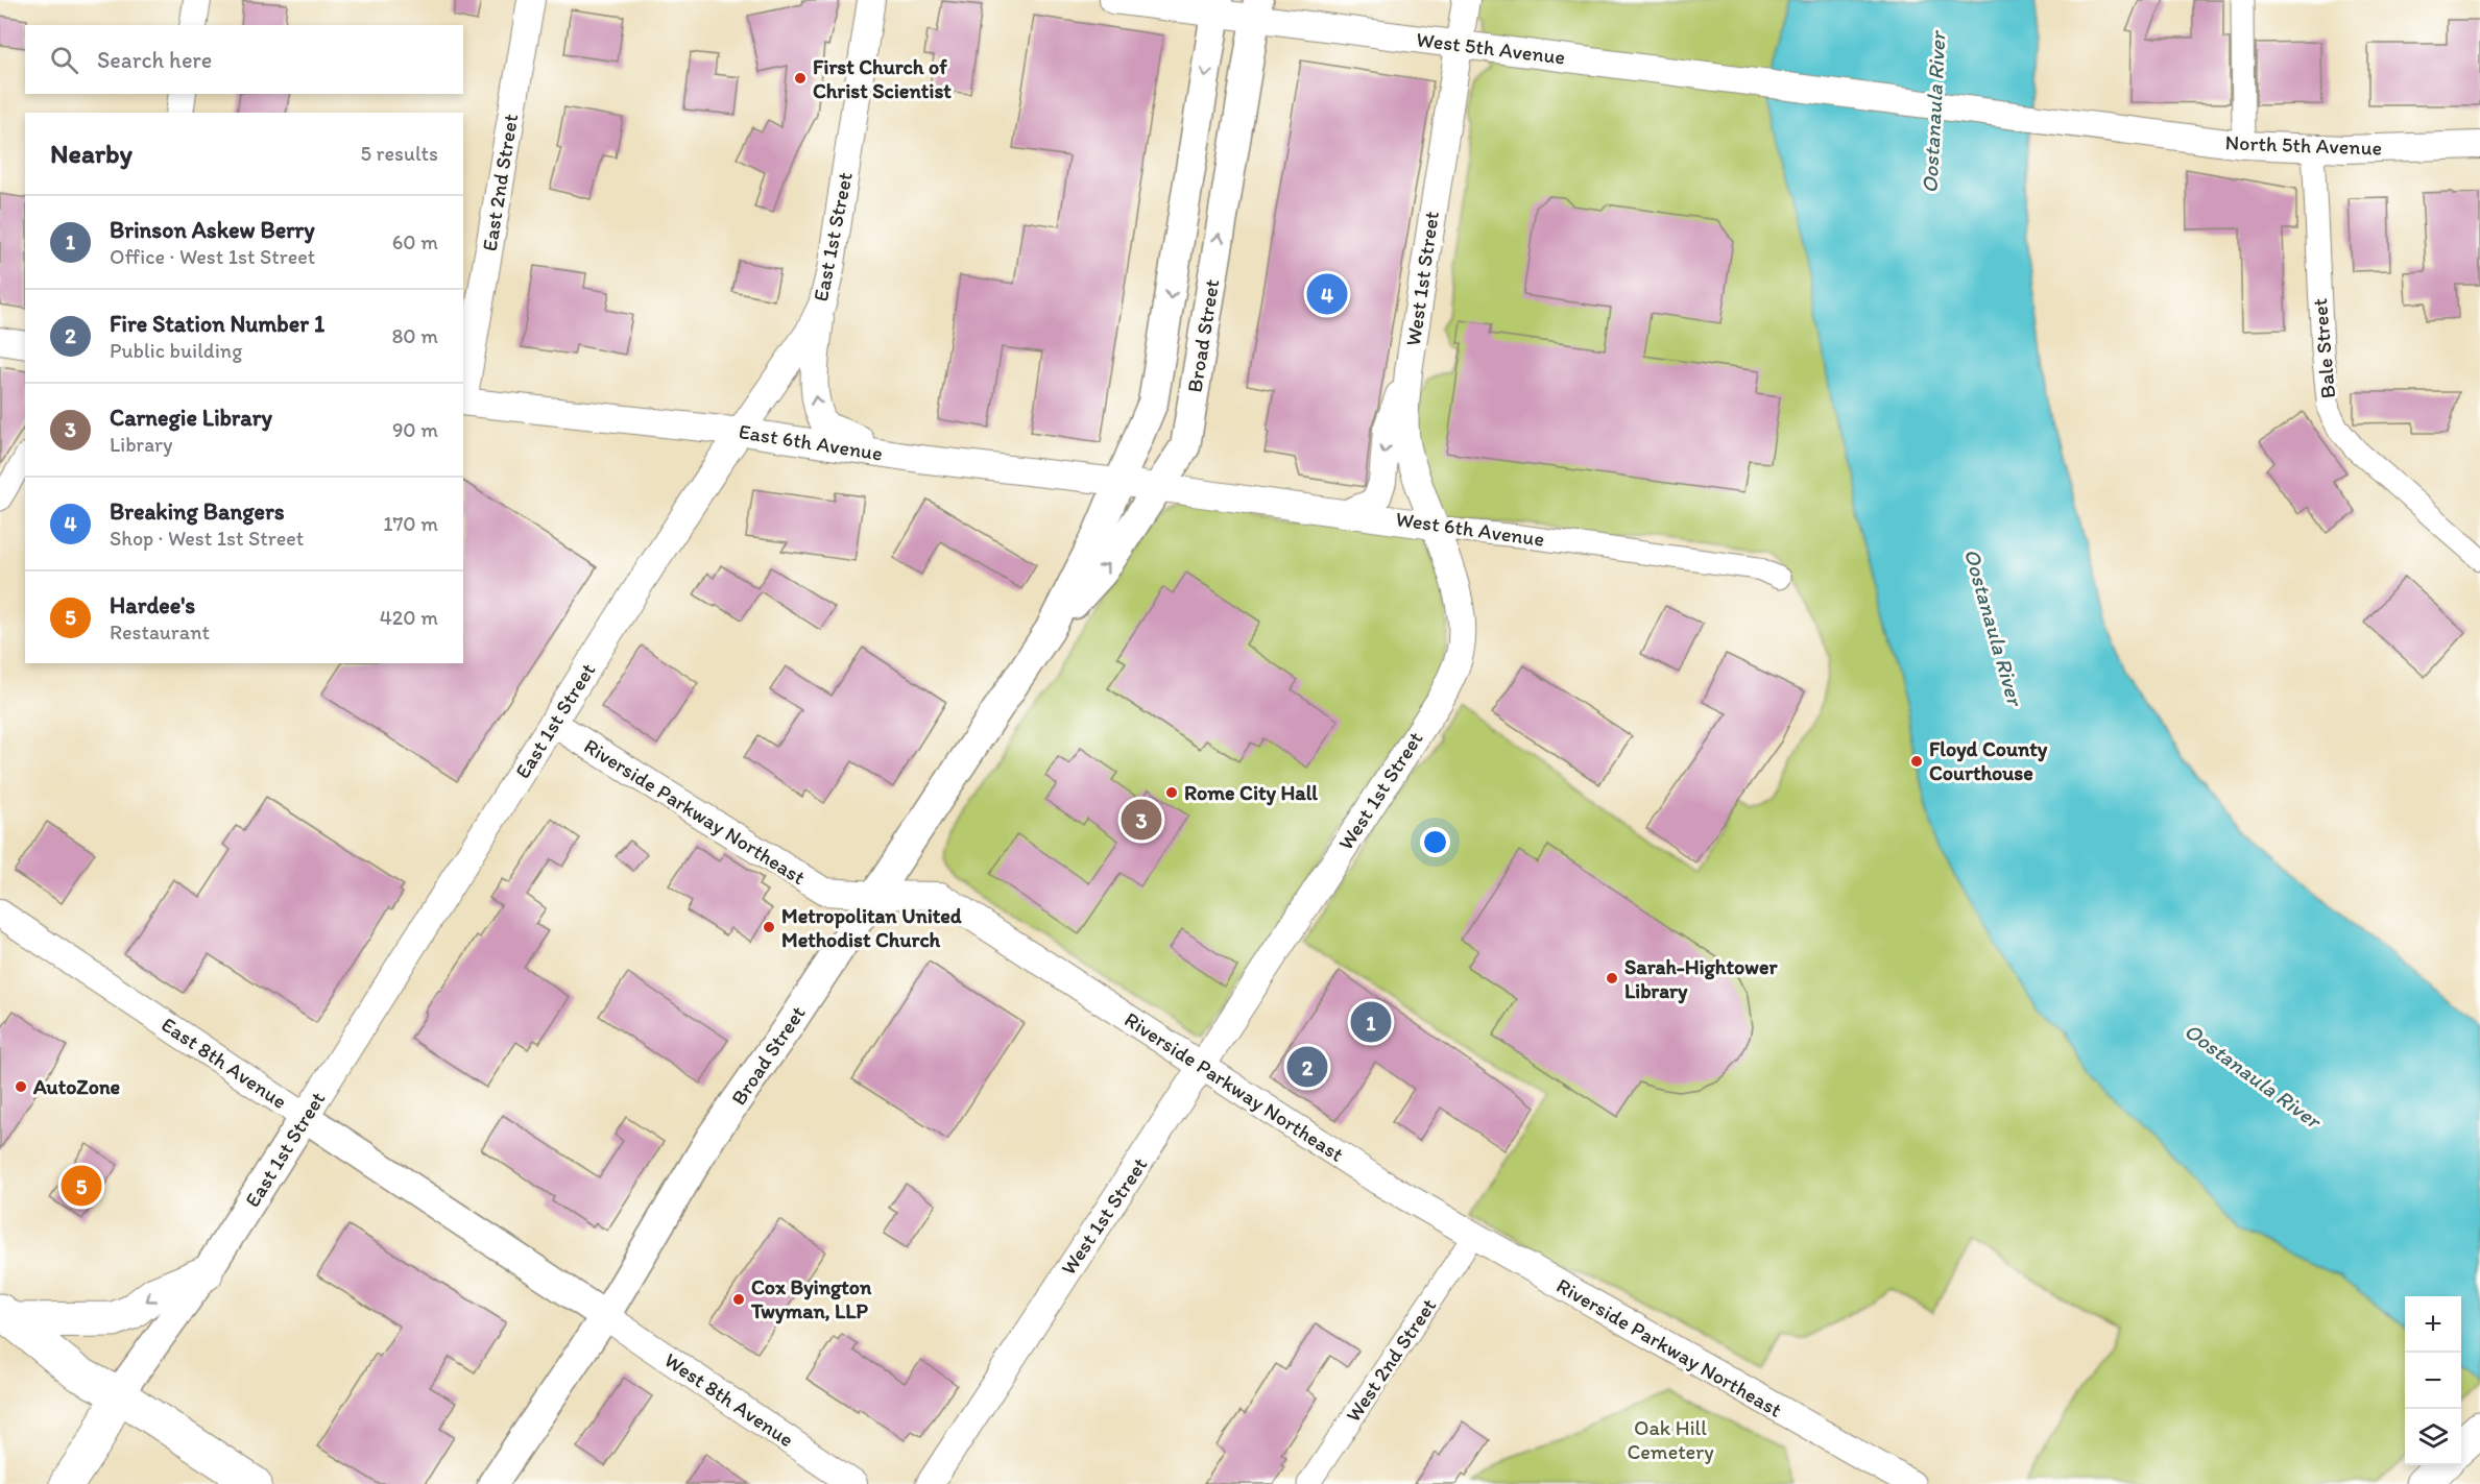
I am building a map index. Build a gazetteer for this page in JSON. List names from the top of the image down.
{
  "streets": {
    "main road": ["East 1st Street", "Broad Street", "East 8th Avenue"],
    "street": [
      "West 5th Avenue",
      "North 5th Avenue",
      "East 2nd Street",
      "West 1st Street",
      "Bale Street",
      "East 6th Avenue",
      "West 6th Avenue",
      "Riverside Parkway Northeast",
      "West 2nd Street",
      "West 8th Avenue"
    ]
  },
  "crossings": [
    ["West 5th Avenue", "North 5th Avenue"],
    ["West 5th Avenue", "West 1st Street"],
    ["West 5th Avenue", "Broad Street"],
    ["North 5th Avenue", "Bale Street"],
    ["East 1st Street", "East 6th Avenue"],
    ["East 1st Street", "Riverside Parkway Northeast"],
    ["East 1st Street", "East 8th Avenue"],
    ["West 1st Street", "West 6th Avenue"],
    ["West 1st Street", "Riverside Parkway Northeast"],
    ["Broad Street", "East 6th Avenue"],
    ["Broad Street", "West 6th Avenue"],
    ["Broad Street", "Riverside Parkway Northeast"],
    ["Broad Street", "East 8th Avenue"],
    ["Broad Street", "West 8th Avenue"],
    ["East 6th Avenue", "West 6th Avenue"],
    ["Riverside Parkway Northeast", "West 2nd Street"],
    ["East 8th Avenue", "West 8th Avenue"]
  ],
  "water": ["Oostanaula River"],
  "parks": ["Oak Hill Cemetery"],
  "places": [
    "First Church of Christ Scientist",
    "Floyd County Courthouse",
    "Rome City Hall",
    "Metropolitan United Methodist Church",
    "Sarah-Hightower Library",
    "AutoZone",
    "Cox Byington Twyman, LLP"
  ],
  "page": {
    "search": "Search here",
    "heading": ["Nearby", "5 results"],
    "list": [
      {
        "mark": "1",
        "name": "Brinson Askew Berry",
        "note": "Office · West 1st Street",
        "value": "60 m"
      },
      {
        "mark": "2",
        "name": "Fire Station Number 1",
        "note": "Public building",
        "value": "80 m"
      },
      {
        "mark": "3",
        "name": "Carnegie Library",
        "note": "Library",
        "value": "90 m"
      },
      {
        "mark": "4",
        "name": "Breaking Bangers",
        "note": "Shop · West 1st Street",
        "value": "170 m"
      },
      {
        "mark": "5",
        "name": "Hardee's",
        "note": "Restaurant",
        "value": "420 m"
      }
    ],
    "pins": [
      "4",
      "3",
      "1",
      "2",
      "5"
    ],
    "map_buttons": ["+", "−"]
  }
}
